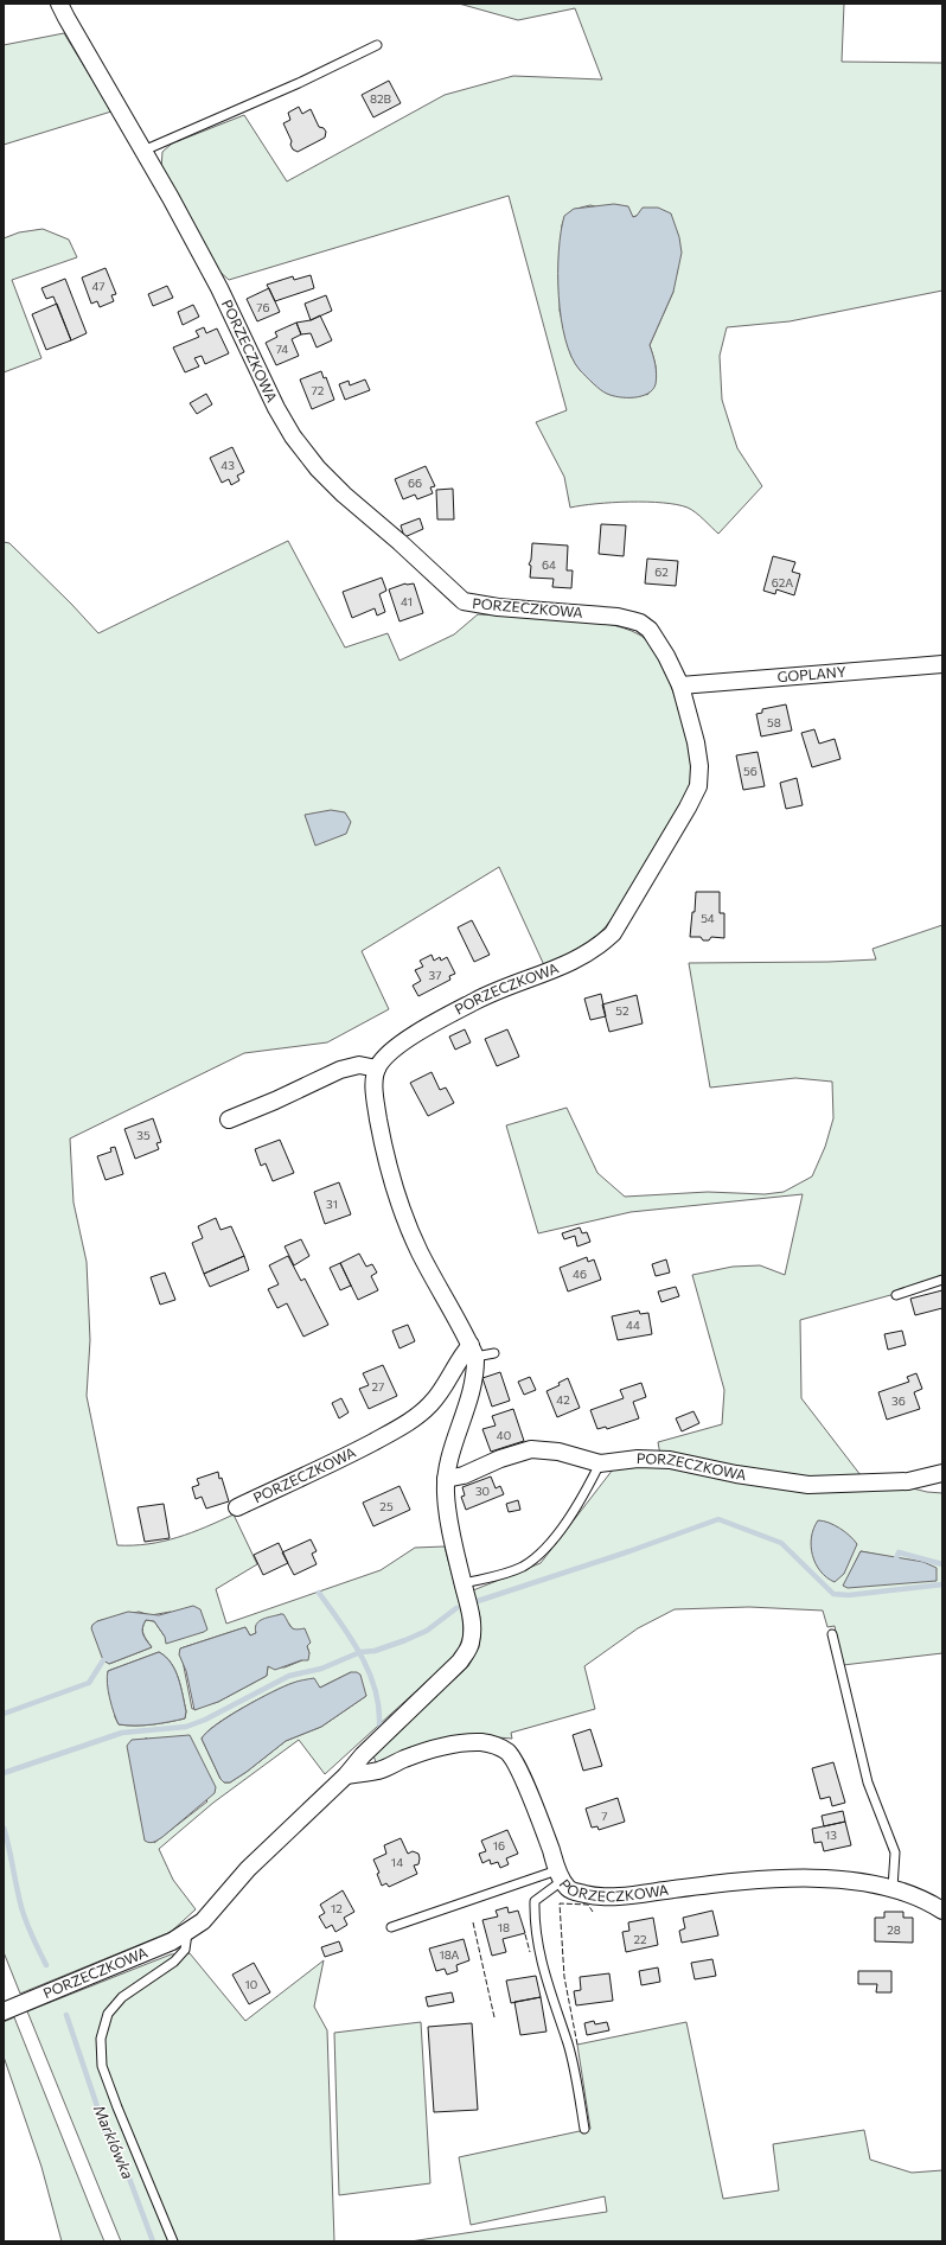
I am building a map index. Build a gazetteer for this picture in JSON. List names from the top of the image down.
{
  "streets": {
    "street": ["PORZECZKOWA", "GOPLANY"]
  },
  "crossings": [
    ["PORZECZKOWA", "GOPLANY"]
  ],
  "water": ["Marklówka"],
  "house_numbers": [
    "82B",
    "47",
    "76",
    "74",
    "72",
    "43",
    "66",
    "64",
    "62",
    "62A",
    "41",
    "58",
    "56",
    "54",
    "37",
    "52",
    "35",
    "31",
    "46",
    "44",
    "27",
    "42",
    "36",
    "40",
    "30",
    "25",
    "7",
    "13",
    "16",
    "14",
    "12",
    "18",
    "28",
    "22",
    "18A",
    "10"
  ]
}
